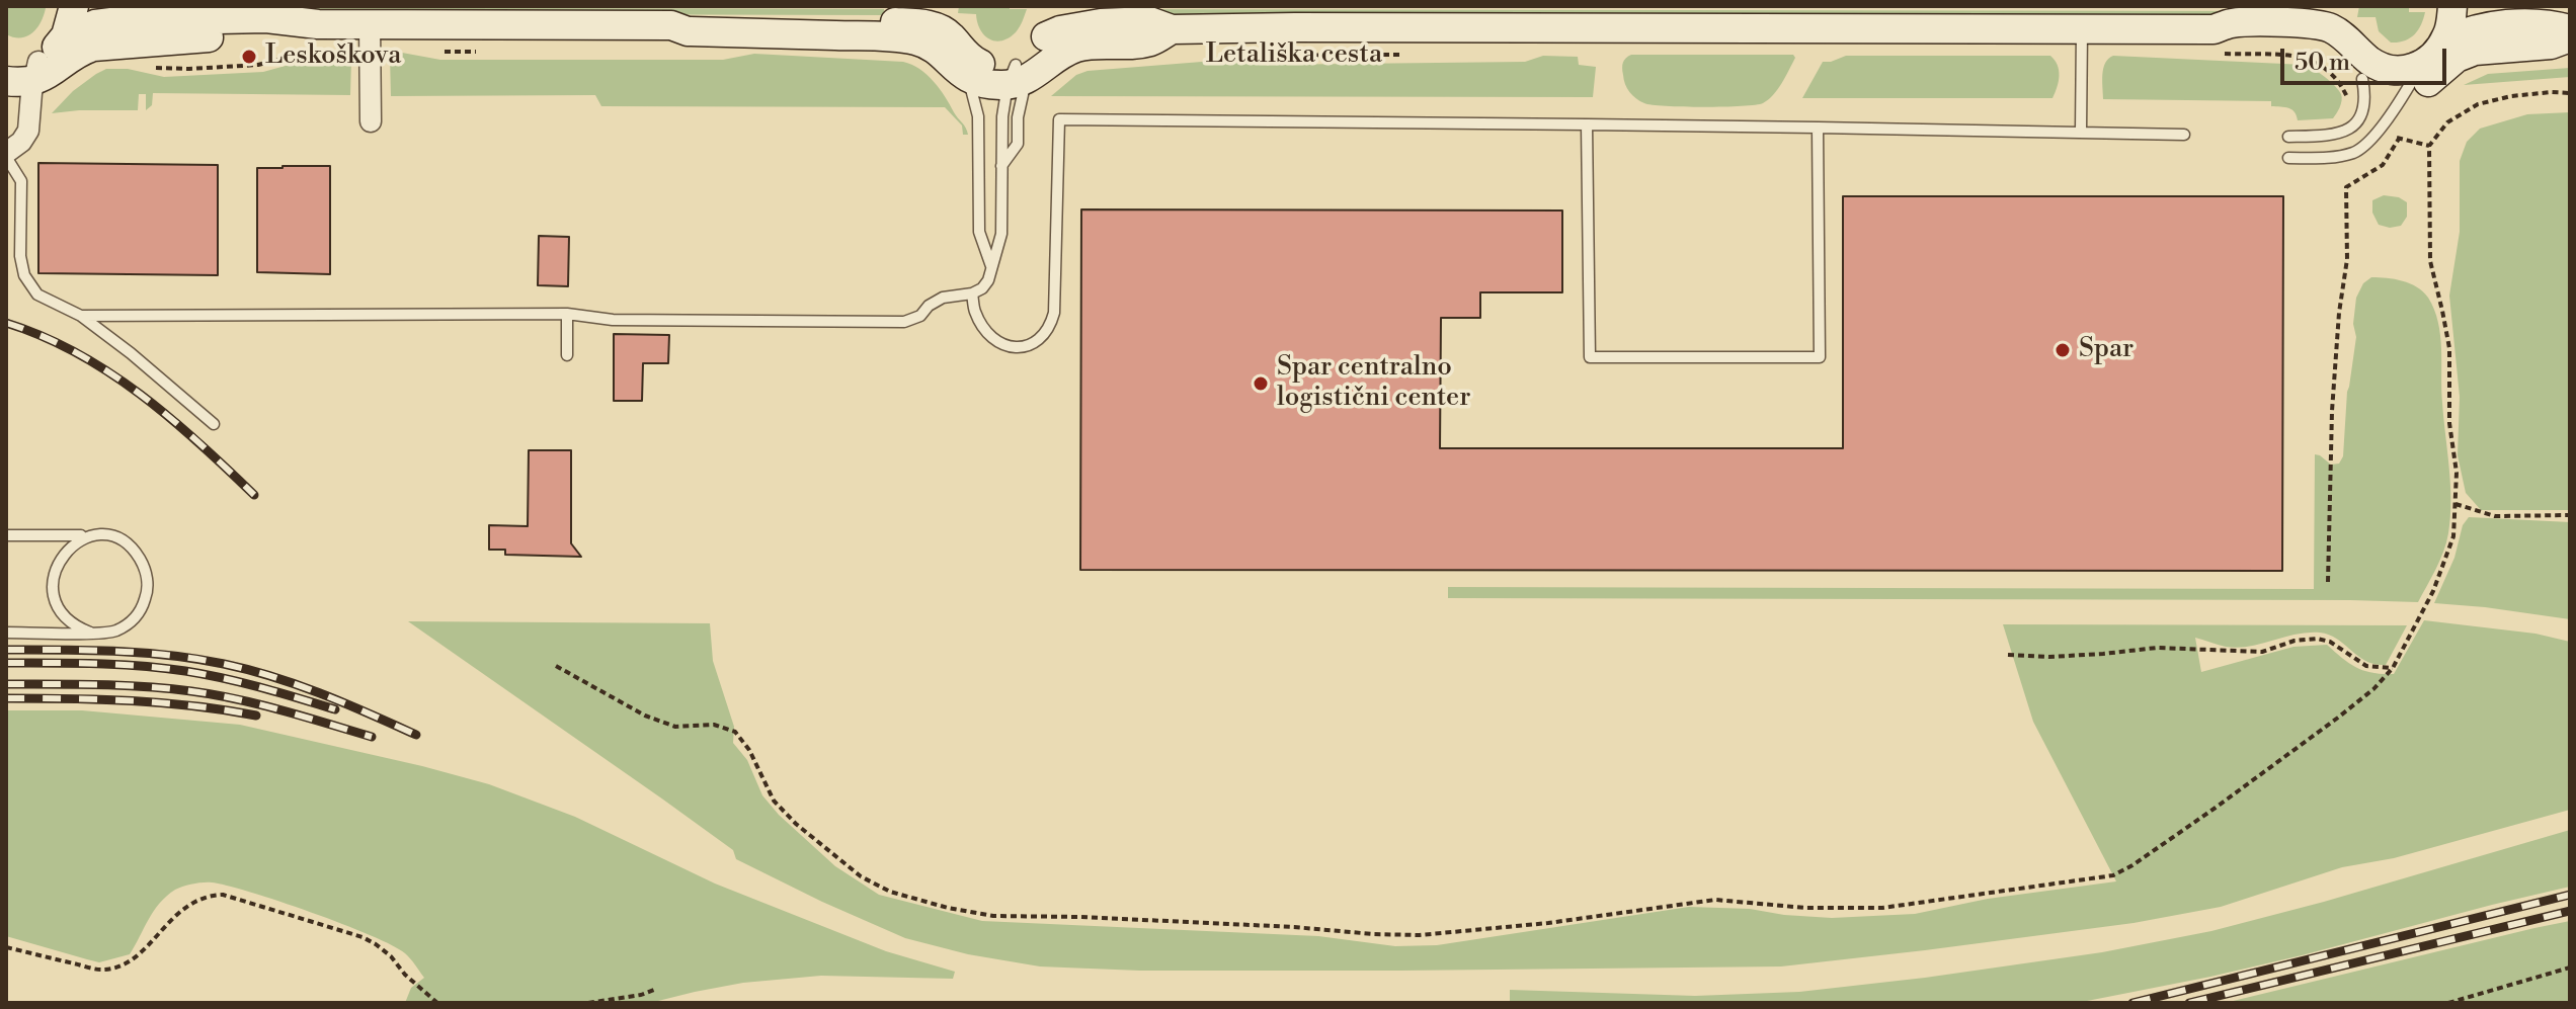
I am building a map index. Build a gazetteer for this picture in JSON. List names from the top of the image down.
{
  "streets": {
    "main road": ["Letališka cesta"]
  },
  "places": ["Leskoškova", "Spar", "Spar centralno logistični center"],
  "scale_bar": "50 m"
}
